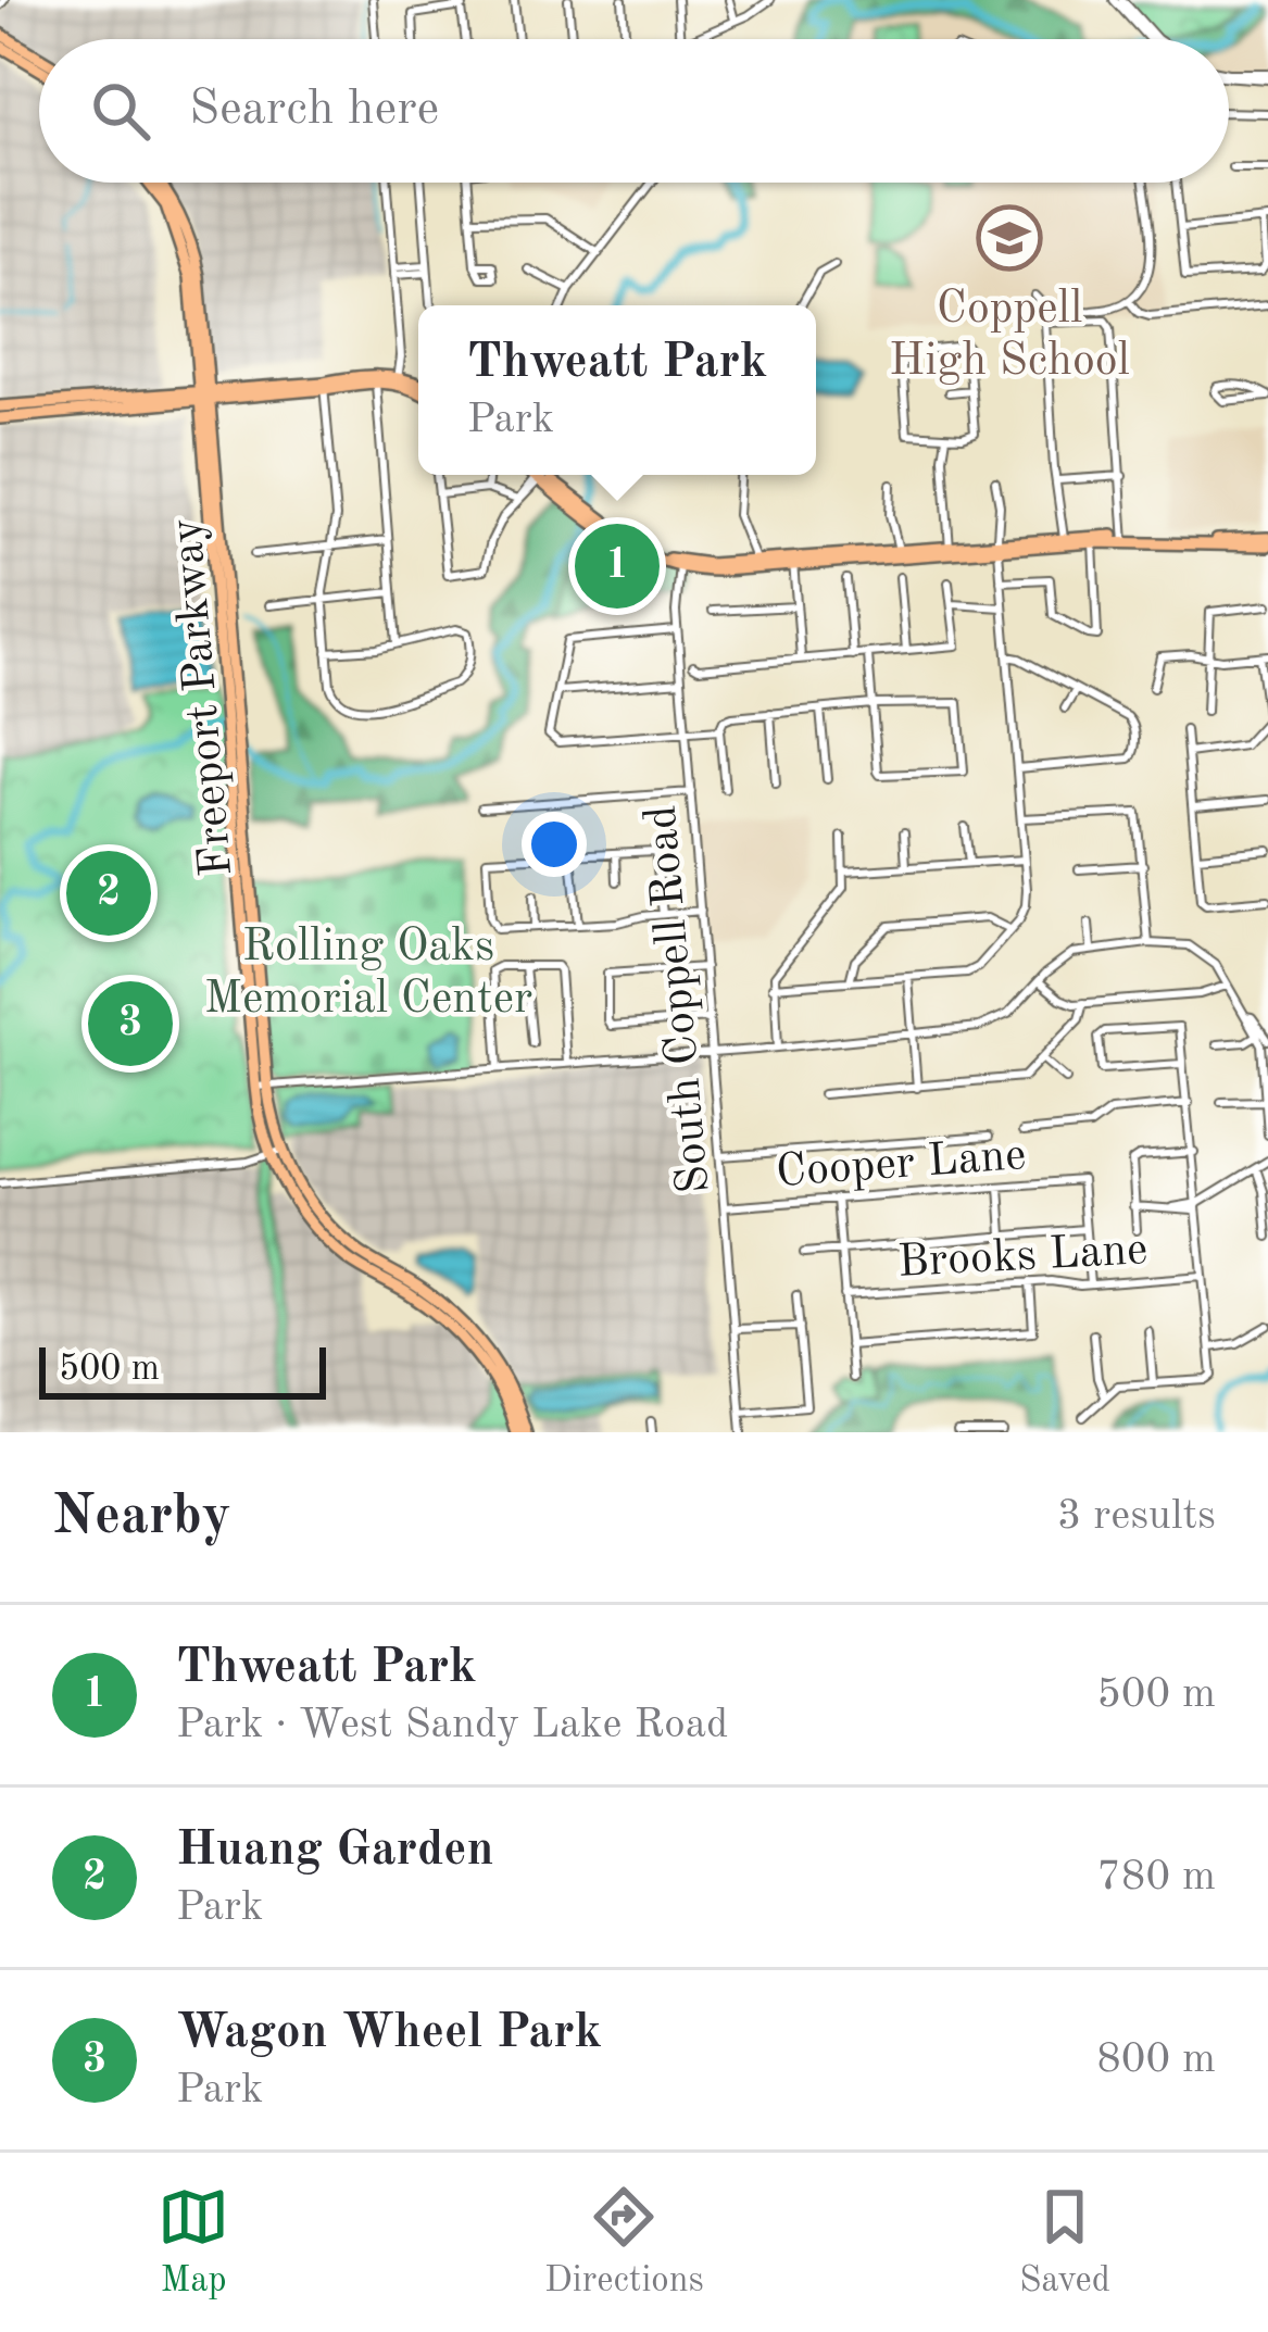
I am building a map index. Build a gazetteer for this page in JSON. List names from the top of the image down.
{
  "streets": {
    "main road": ["Freeport Parkway"],
    "street": ["South Coppell Road", "Cooper Lane", "Brooks Lane"]
  },
  "crossings": [
    ["South Coppell Road", "Cooper Lane"]
  ],
  "parks": ["Rolling Oaks Memorial Center"],
  "places": {
    "school or university": ["Coppell High School"]
  },
  "scale_bar": "500 m",
  "page": {
    "search": "Search here",
    "popup": ["Thweatt Park", "Park"],
    "pins": ["1", "2", "3"],
    "scale": "500 m",
    "heading": ["Nearby", "3 results"],
    "list": [
      {
        "mark": "1",
        "name": "Thweatt Park",
        "note": "Park · West Sandy Lake Road",
        "value": "500 m"
      },
      {
        "mark": "2",
        "name": "Huang Garden",
        "note": "Park",
        "value": "780 m"
      },
      {
        "mark": "3",
        "name": "Wagon Wheel Park",
        "note": "Park",
        "value": "800 m"
      }
    ],
    "nav": ["Map", "Directions", "Saved"]
  }
}
